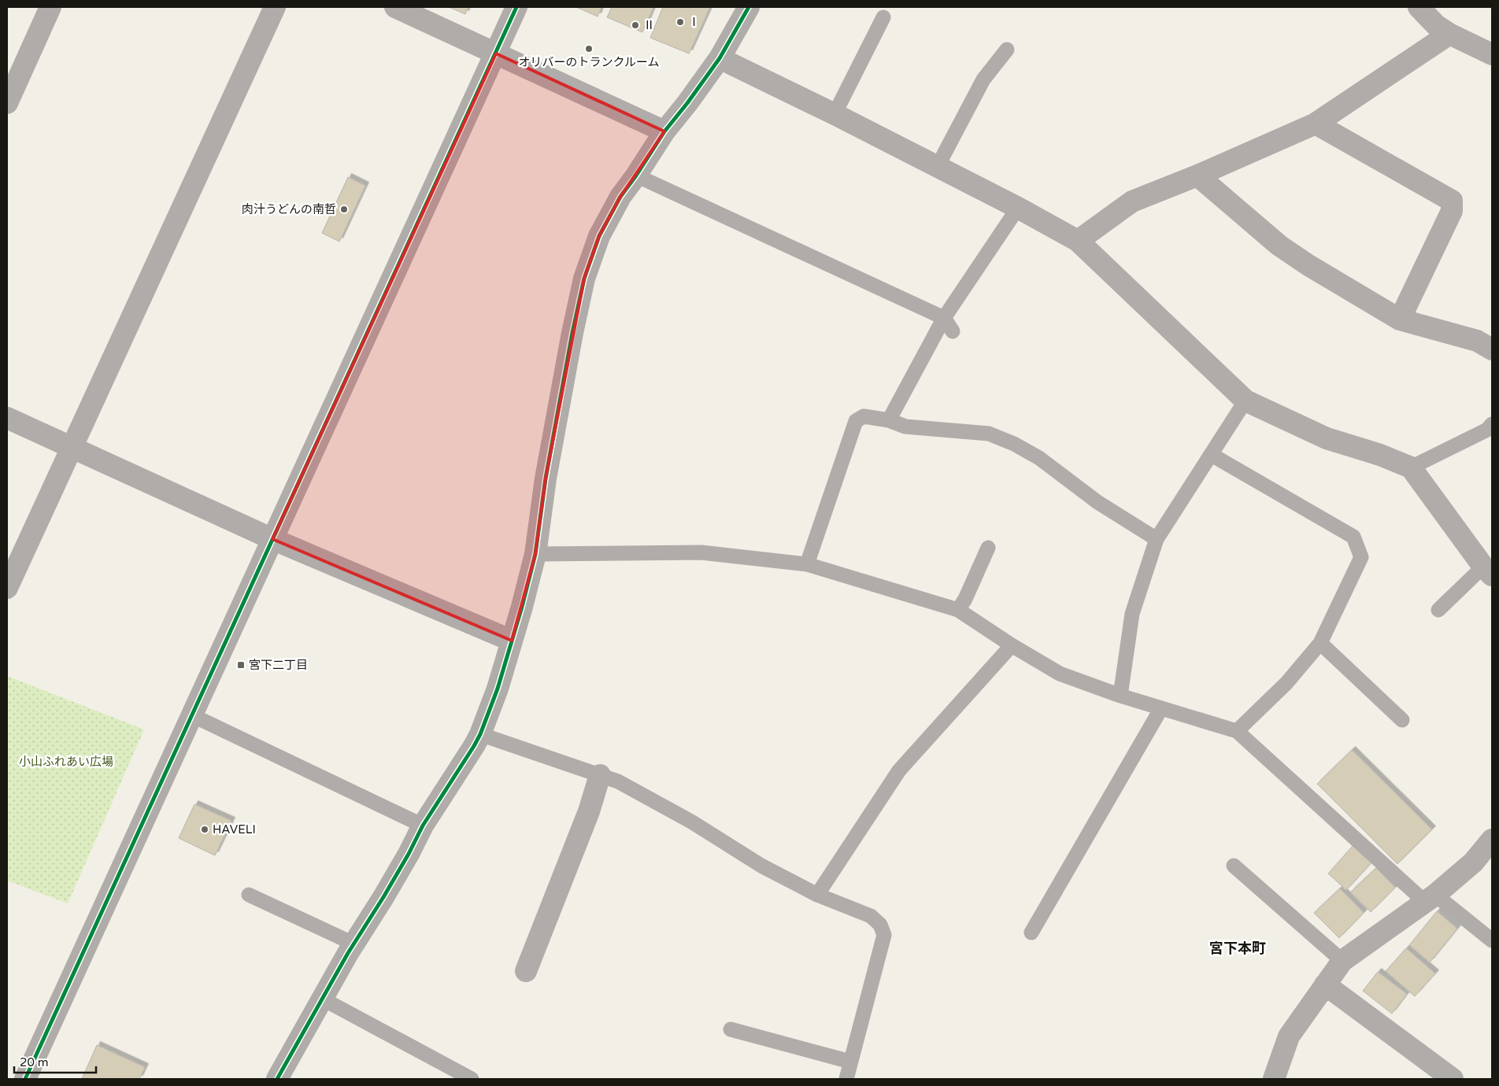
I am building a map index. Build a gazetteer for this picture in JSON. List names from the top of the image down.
{
  "districts": ["宮下本町"],
  "parks": ["小山ふれあい広場"],
  "places": {
    "other": [
      "Ⅰ",
      "Ⅱ",
      "オリバーのトランクルーム",
      "肉汁うどんの南哲",
      "HAVELI"
    ],
    "transit": ["宮下二丁目"]
  },
  "scale_bar": "20 m"
}
